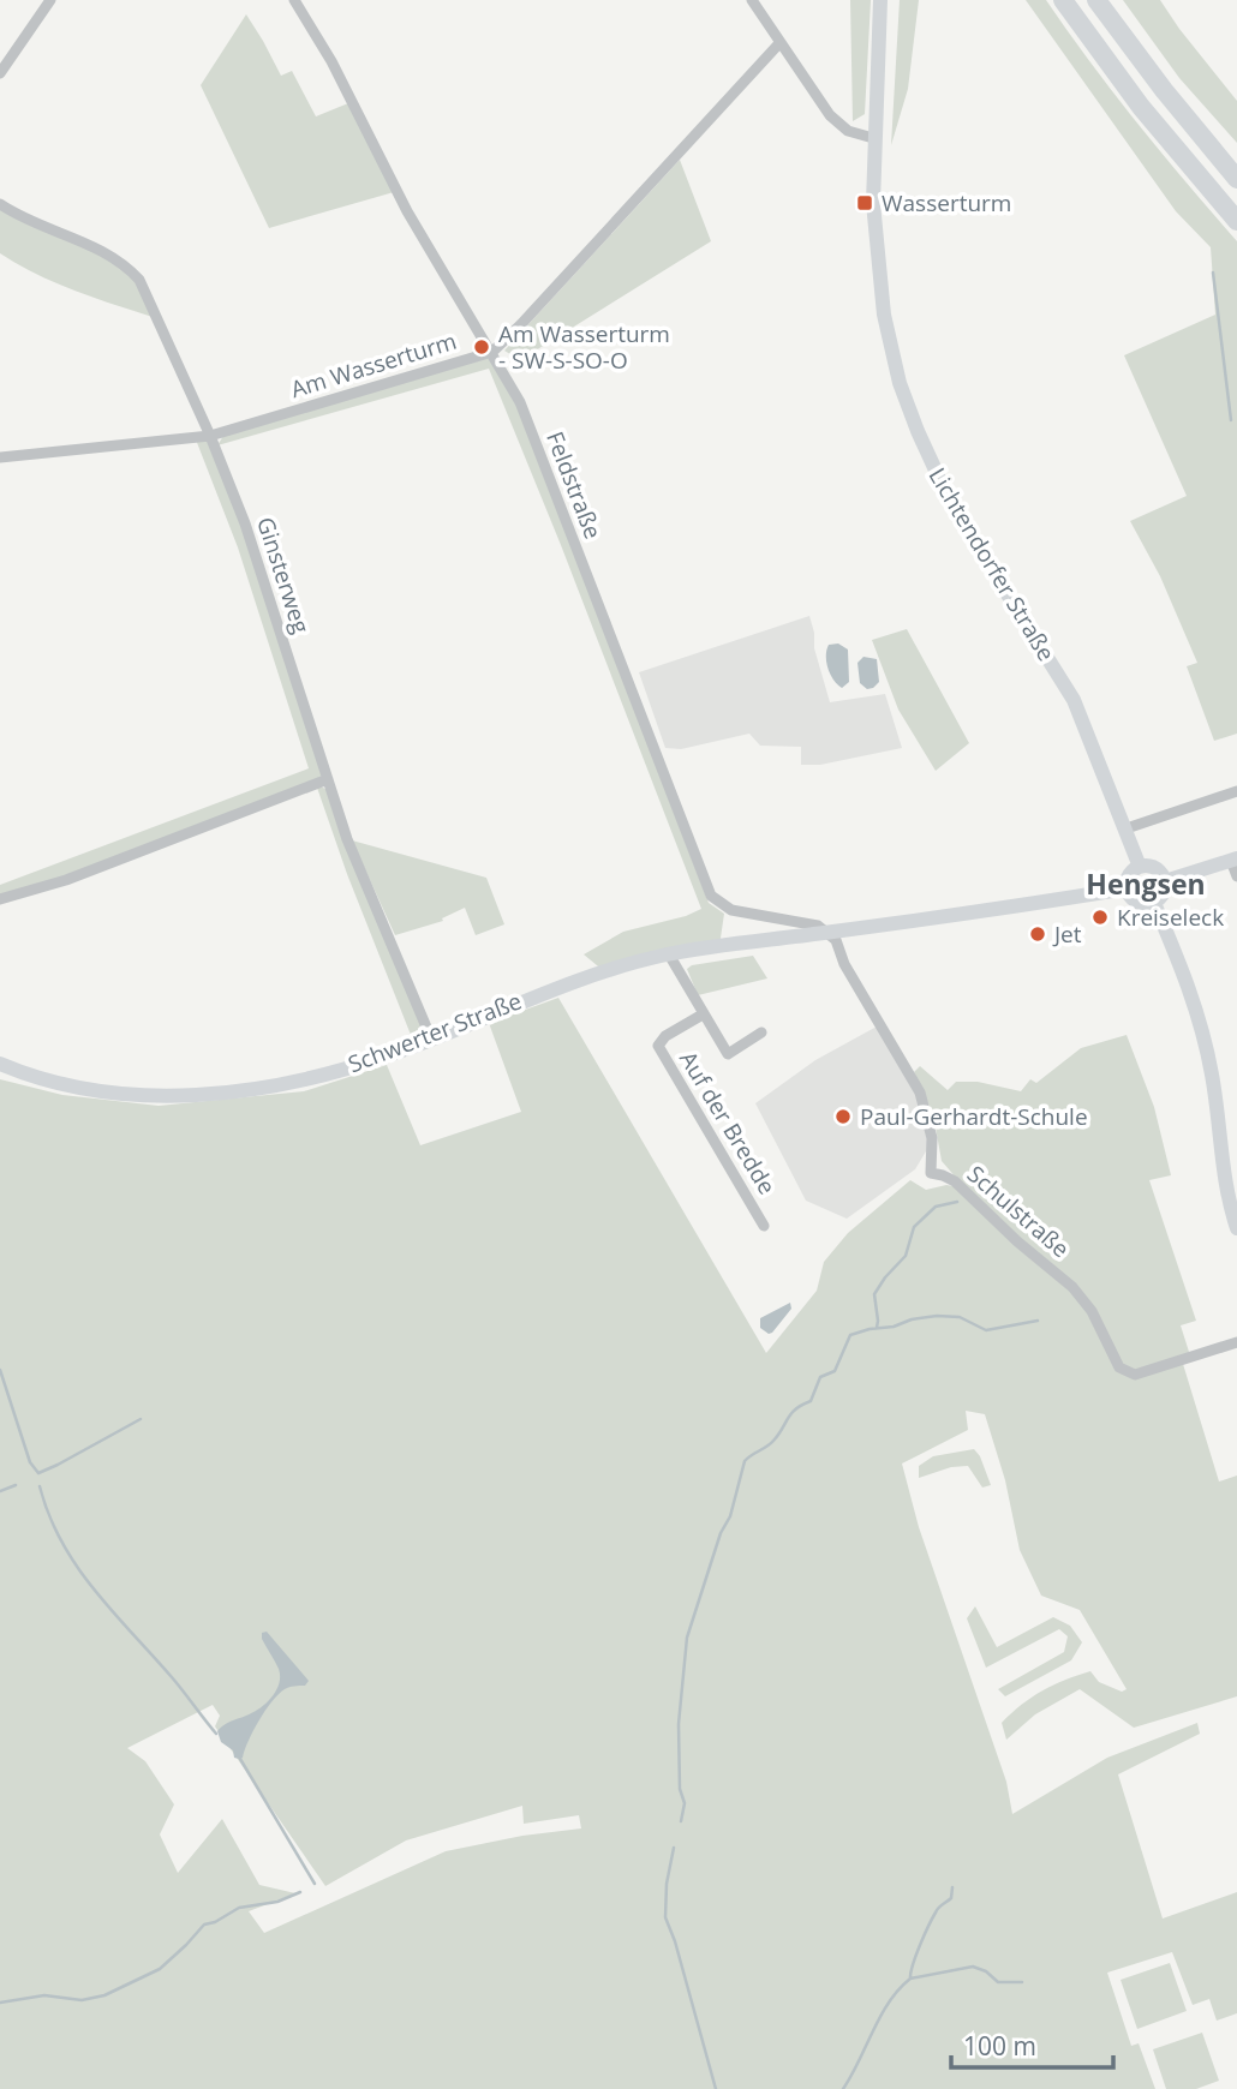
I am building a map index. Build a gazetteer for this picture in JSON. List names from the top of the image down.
{
  "streets": {
    "main road": ["Lichtendorfer Straße", "Schwerter Straße"],
    "street": [
      "Am Wasserturm",
      "Feldstraße",
      "Ginsterweg",
      "Auf der Bredde",
      "Schulstraße"
    ]
  },
  "crossings": [
    ["Am Wasserturm", "Feldstraße"],
    ["Am Wasserturm", "Ginsterweg"],
    ["Feldstraße", "Schwerter Straße"],
    ["Feldstraße", "Schulstraße"],
    ["Lichtendorfer Straße", "Schwerter Straße"],
    ["Ginsterweg", "Schwerter Straße"],
    ["Schwerter Straße", "Schulstraße"]
  ],
  "districts": ["Hengsen"],
  "places": {
    "transit": ["Wasserturm"],
    "other": [
      "Am Wasserturm - SW-S-SO-O",
      "Kreiseleck",
      "Jet",
      "Paul-Gerhardt-Schule"
    ]
  },
  "scale_bar": "100 m"
}
